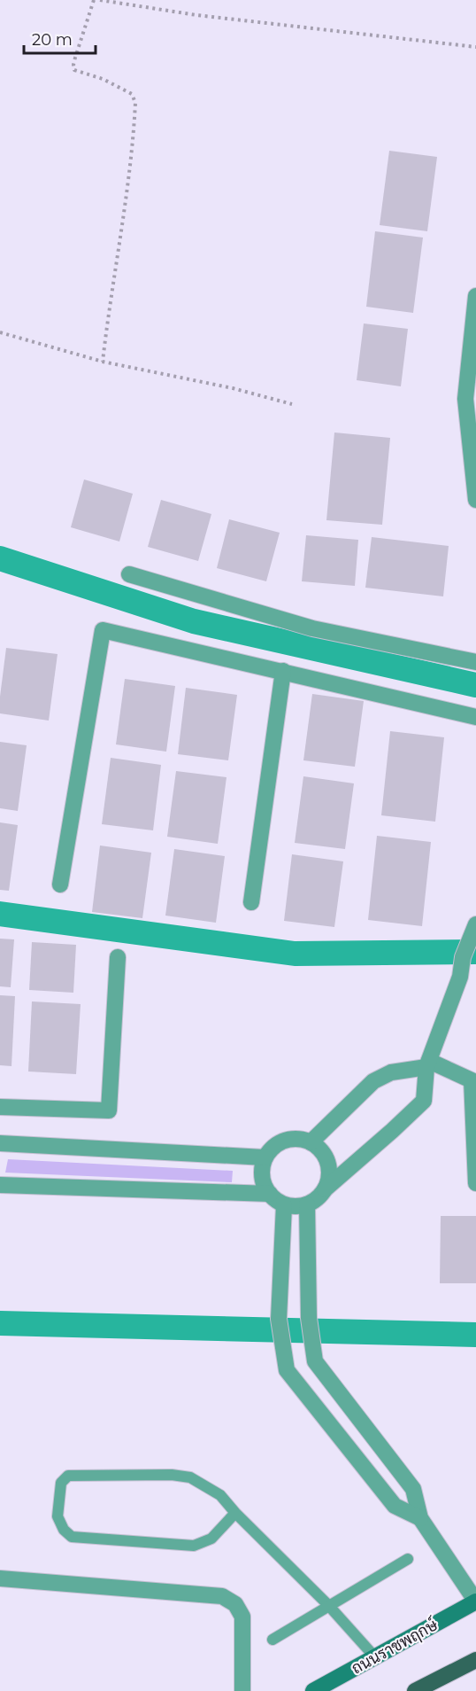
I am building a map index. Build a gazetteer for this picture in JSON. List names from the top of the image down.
{
  "streets": {
    "main road": ["ถนนราชพฤกษ์"]
  },
  "scale_bar": "20 m"
}
